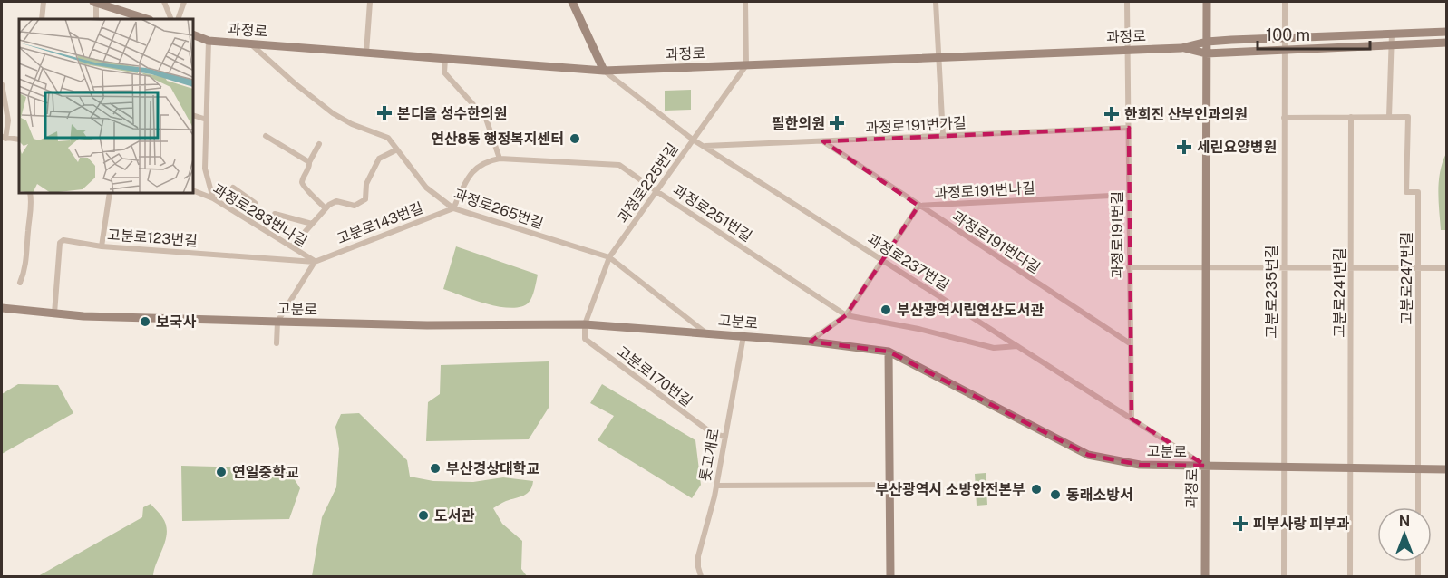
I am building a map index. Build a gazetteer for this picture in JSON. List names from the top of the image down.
{
  "streets": {
    "main road": ["과정로", "고분로"],
    "street": [
      "과정로191번가길",
      "과정로225번길",
      "과정로191번나길",
      "과정로265번길",
      "과정로251번길",
      "과정로283번나길",
      "고분로143번길",
      "과정로191번길",
      "고분로123번길",
      "과정로191번다길",
      "과정로237번길",
      "고분로247번길",
      "고분로235번길",
      "고분로241번길",
      "고분로170번길",
      "톳고개로"
    ]
  },
  "crossings": [
    ["과정로", "과정로225번길"],
    ["과정로", "과정로265번길"],
    ["과정로", "과정로191번길"],
    ["과정로", "과정로237번길"],
    ["과정로", "고분로"],
    ["과정로191번가길", "과정로191번길"],
    ["과정로191번가길", "과정로191번다길"],
    ["과정로191번가길", "과정로237번길"],
    ["과정로225번길", "과정로265번길"],
    ["과정로225번길", "과정로251번길"],
    ["과정로225번길", "과정로237번길"],
    ["과정로225번길", "고분로"],
    ["과정로225번길", "고분로170번길"],
    ["과정로191번나길", "과정로251번길"],
    ["과정로191번나길", "과정로191번길"],
    ["과정로191번나길", "과정로191번다길"],
    ["과정로191번나길", "과정로237번길"],
    ["과정로191번나길", "고분로"],
    ["과정로265번길", "고분로143번길"],
    ["과정로265번길", "고분로"],
    ["과정로251번길", "과정로237번길"],
    ["과정로283번나길", "고분로143번길"],
    ["과정로283번나길", "고분로123번길"],
    ["고분로143번길", "고분로123번길"],
    ["과정로191번길", "과정로191번다길"],
    ["과정로191번길", "과정로237번길"],
    ["고분로123번길", "고분로"],
    ["과정로237번길", "고분로"],
    ["고분로247번길", "고분로"],
    ["고분로235번길", "고분로"],
    ["고분로241번길", "고분로"],
    ["고분로", "고분로170번길"],
    ["고분로", "톳고개로"],
    ["고분로170번길", "톳고개로"]
  ],
  "places": {
    "health": [
      "본디올 성수한의원",
      "한희진 산부인과의원",
      "필한의원",
      "세린요양병원",
      "피부사랑 피부과"
    ],
    "other": [
      "연산8동 행정복지센터",
      "부산광역시립연산도서관",
      "보국사",
      "부산경상대학교",
      "연일중학교",
      "부산광역시 소방안전본부",
      "동래소방서",
      "도서관"
    ]
  },
  "scale_bar": "100 m",
  "north": "top"
}
